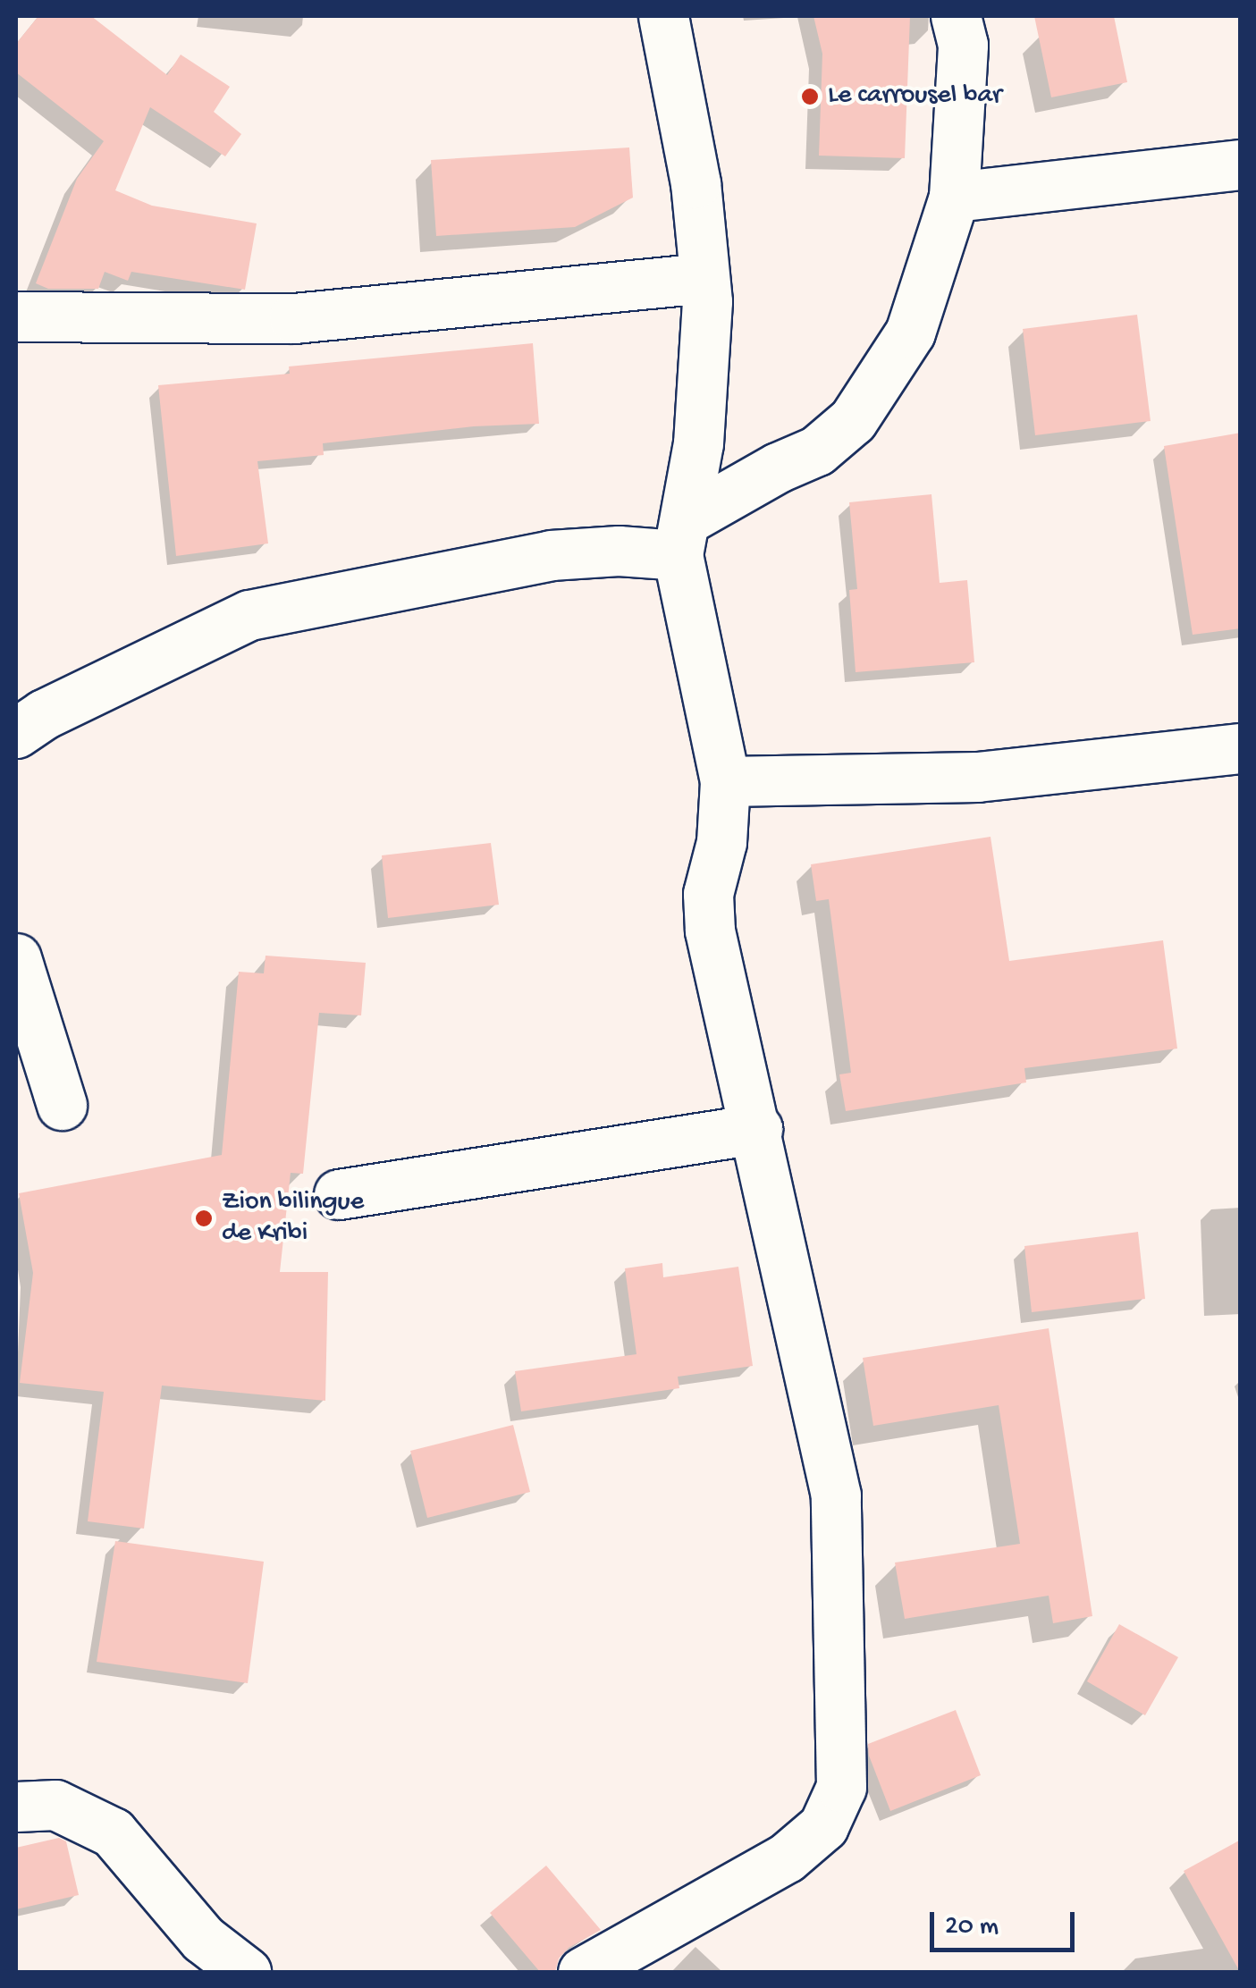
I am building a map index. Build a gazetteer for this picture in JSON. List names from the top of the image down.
{
  "places": ["Le carrousel bar", "Zion bilingue de Kribi"],
  "scale_bar": "20 m"
}
